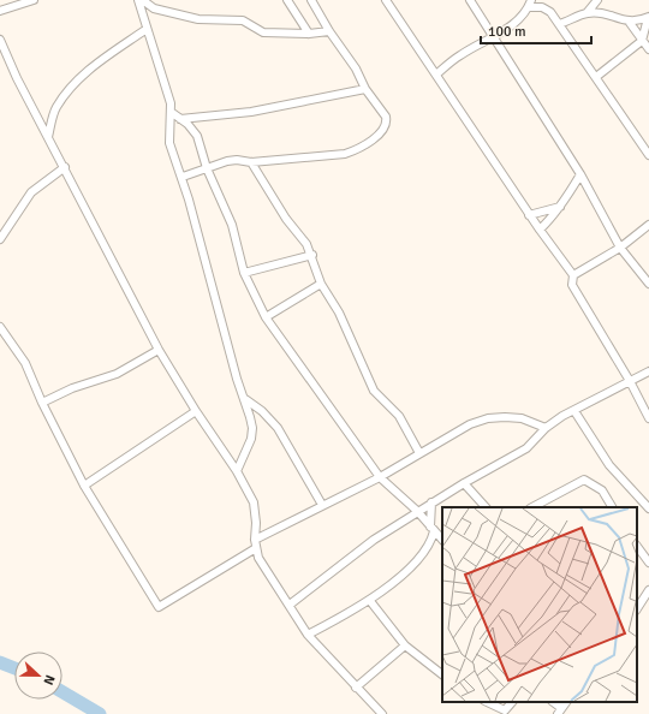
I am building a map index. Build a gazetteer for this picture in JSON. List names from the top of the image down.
{
  "scale_bar": "100 m",
  "north": "right"
}
